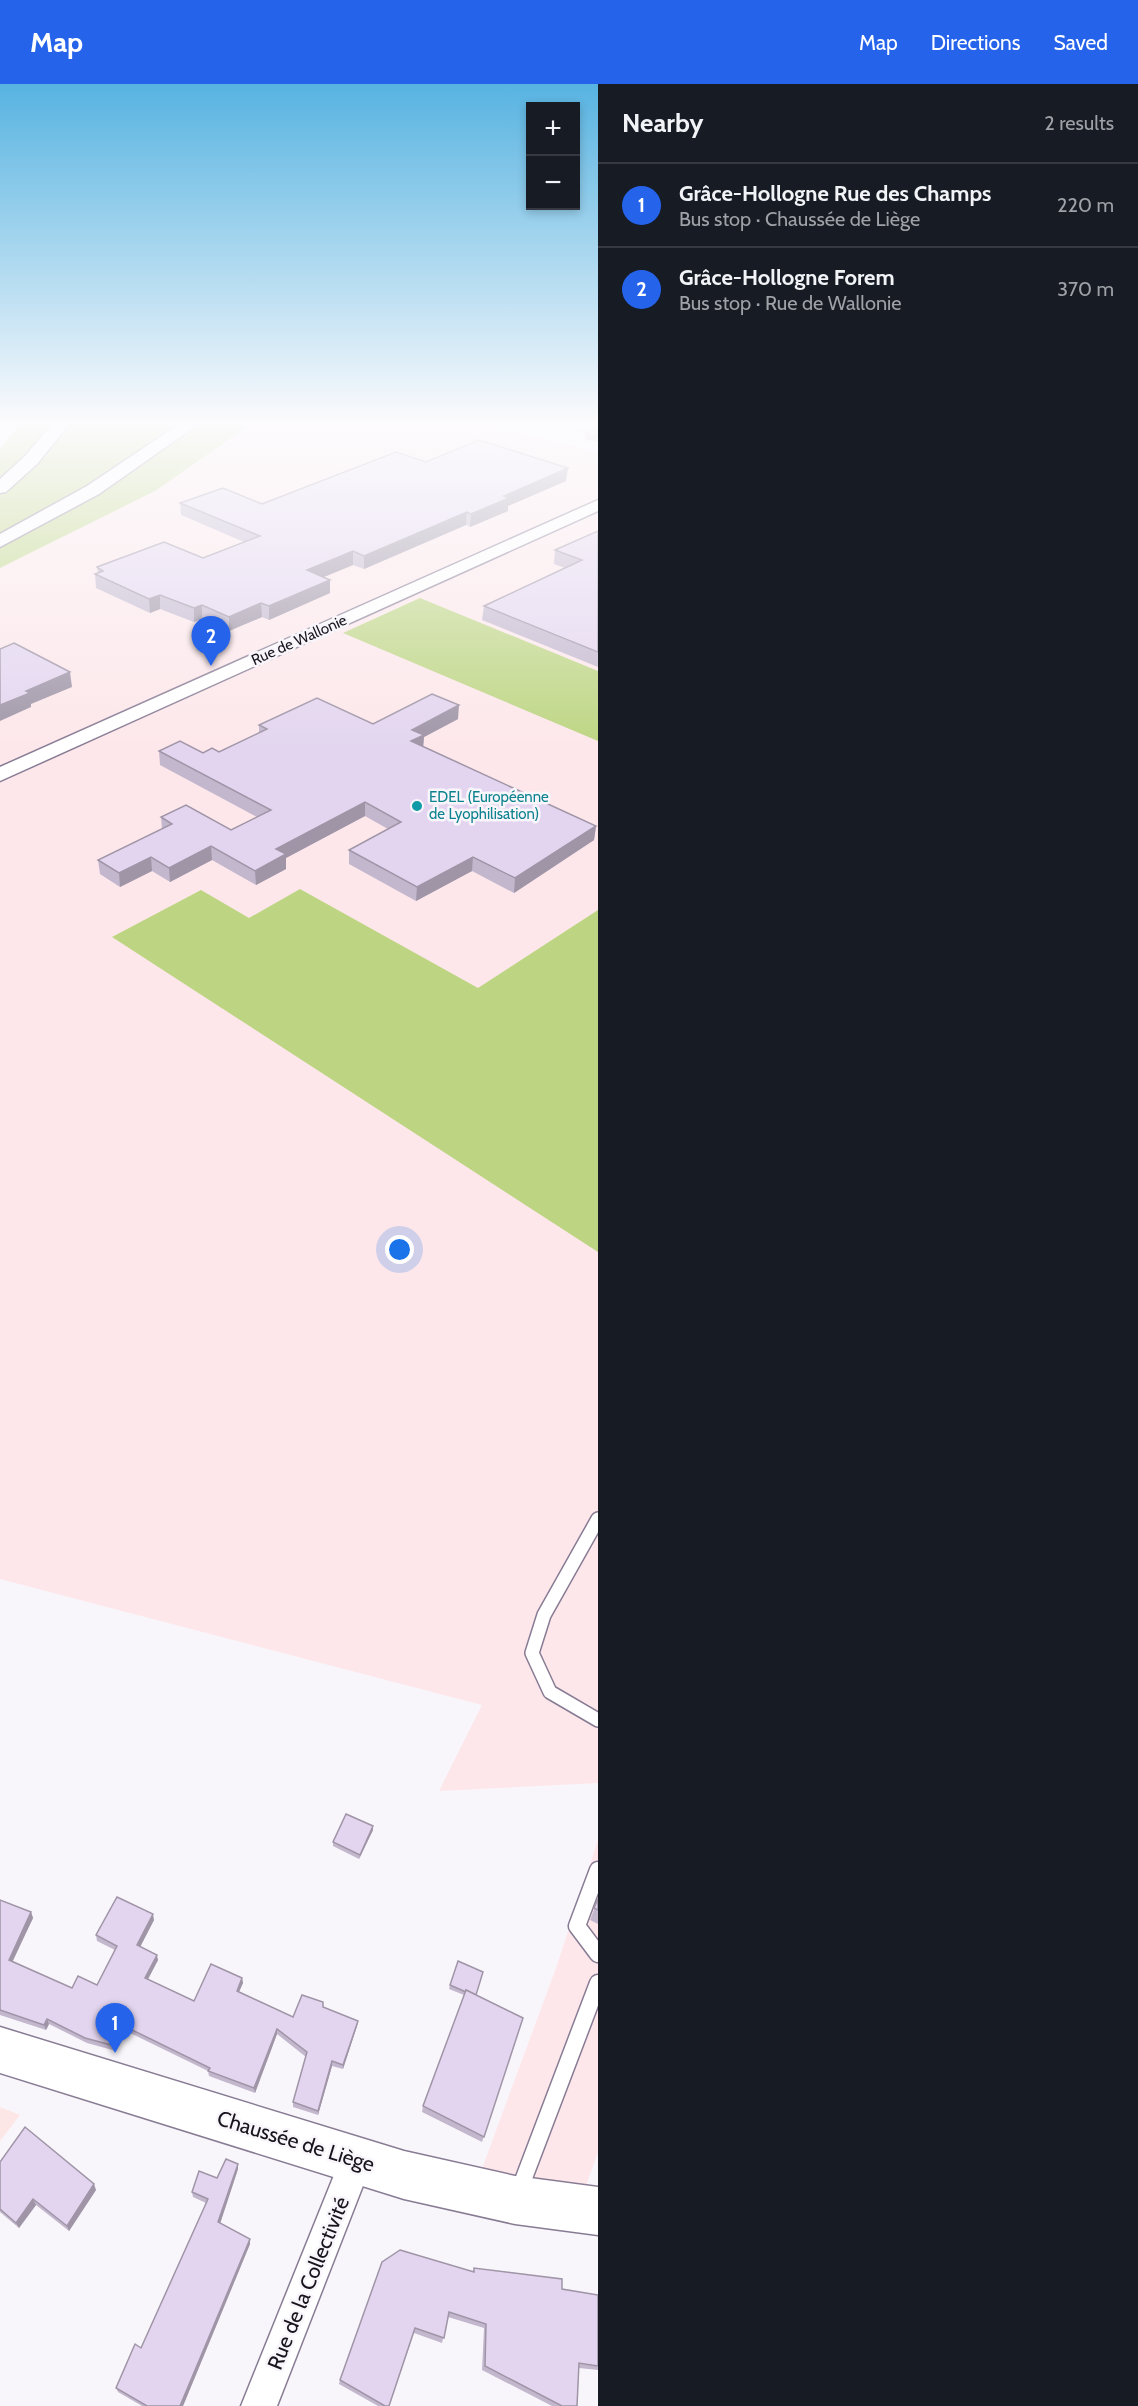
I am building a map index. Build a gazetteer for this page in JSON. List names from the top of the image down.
{
  "streets": {
    "street": ["Rue de Wallonie", "Chaussée de Liège", "Rue de la Collectivité"]
  },
  "crossings": [
    ["Chaussée de Liège", "Rue de la Collectivité"]
  ],
  "places": ["EDEL (Européenne de Lyophilisation)"],
  "page": {
    "header": "Map",
    "nav": ["Map", "Directions", "Saved"],
    "heading": ["Nearby", "2 results"],
    "map_buttons": ["+", "−"],
    "list": [
      {
        "mark": "1",
        "name": "Grâce-Hollogne Rue des Champs",
        "note": "Bus stop · Chaussée de Liège",
        "value": "220 m"
      },
      {
        "mark": "2",
        "name": "Grâce-Hollogne Forem",
        "note": "Bus stop · Rue de Wallonie",
        "value": "370 m"
      }
    ],
    "pins": ["2", "1"]
  }
}
